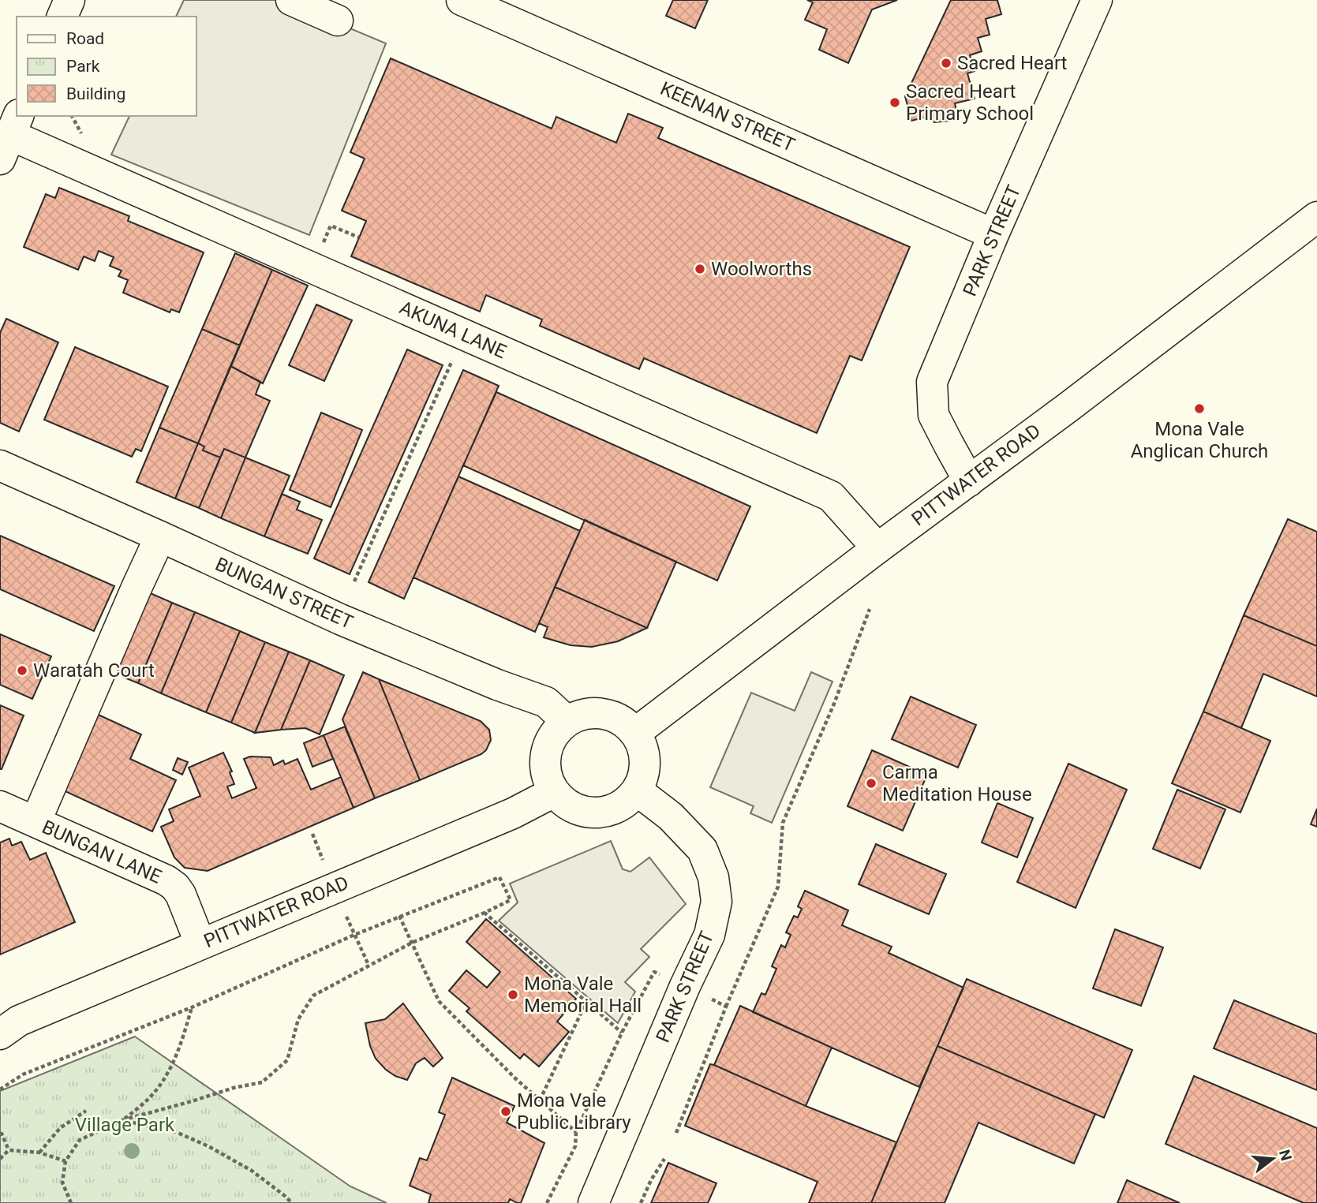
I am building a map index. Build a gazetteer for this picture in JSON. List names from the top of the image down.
{
  "streets": {
    "street": [
      "KEENAN STREET",
      "PARK STREET",
      "AKUNA LANE",
      "PITTWATER ROAD",
      "BUNGAN STREET",
      "BUNGAN LANE"
    ]
  },
  "crossings": [
    ["KEENAN STREET", "PARK STREET"],
    ["PARK STREET", "PITTWATER ROAD"],
    ["PARK STREET", "BUNGAN STREET"],
    ["AKUNA LANE", "PITTWATER ROAD"],
    ["PITTWATER ROAD", "BUNGAN STREET"],
    ["PITTWATER ROAD", "BUNGAN LANE"]
  ],
  "parks": ["Village Park"],
  "places": [
    "Sacred Heart",
    "Sacred Heart Primary School",
    "Woolworths",
    "Mona Vale Anglican Church",
    "Waratah Court",
    "Carma Meditation House",
    "Mona Vale Memorial Hall",
    "Mona Vale Public Library"
  ],
  "legend": ["Road", "Park", "Building"],
  "north": "right"
}
